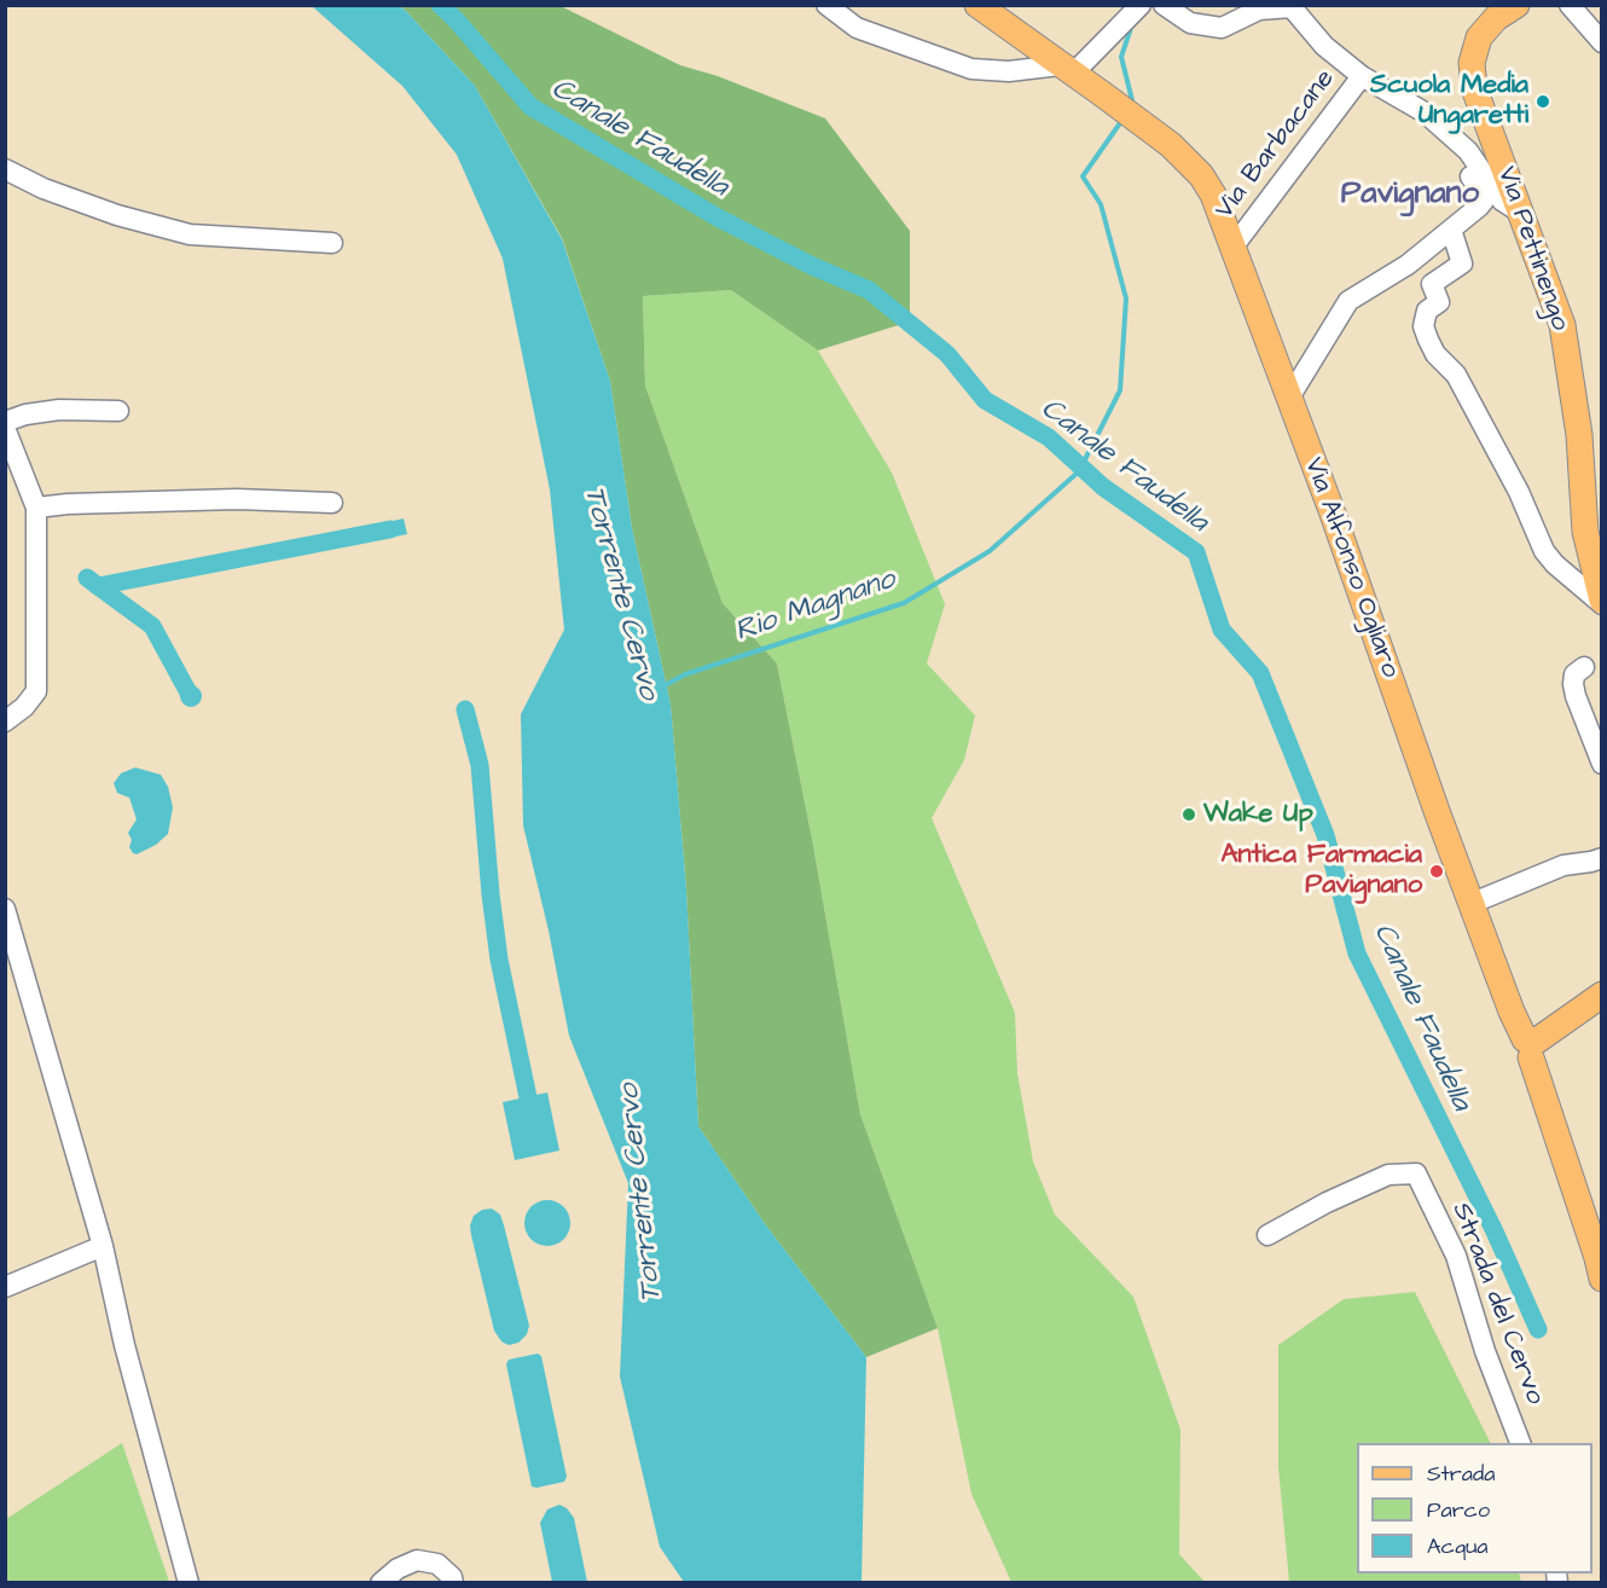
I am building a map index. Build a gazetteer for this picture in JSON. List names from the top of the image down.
{
  "streets": {
    "main road": ["Via Pettinengo", "Via Alfonso Ogliaro"],
    "street": ["Via Barbacane", "Strada del Cervo"]
  },
  "crossings": [
    ["Via Barbacane", "Via Alfonso Ogliaro"]
  ],
  "districts": ["Pavignano"],
  "water": ["Canale Faudella", "Torrente Cervo", "Rio Magnano"],
  "places": ["Scuola Media Ungaretti", "Wake Up", "Antica Farmacia Pavignano"],
  "legend": ["Strada", "Parco", "Acqua"]
}
